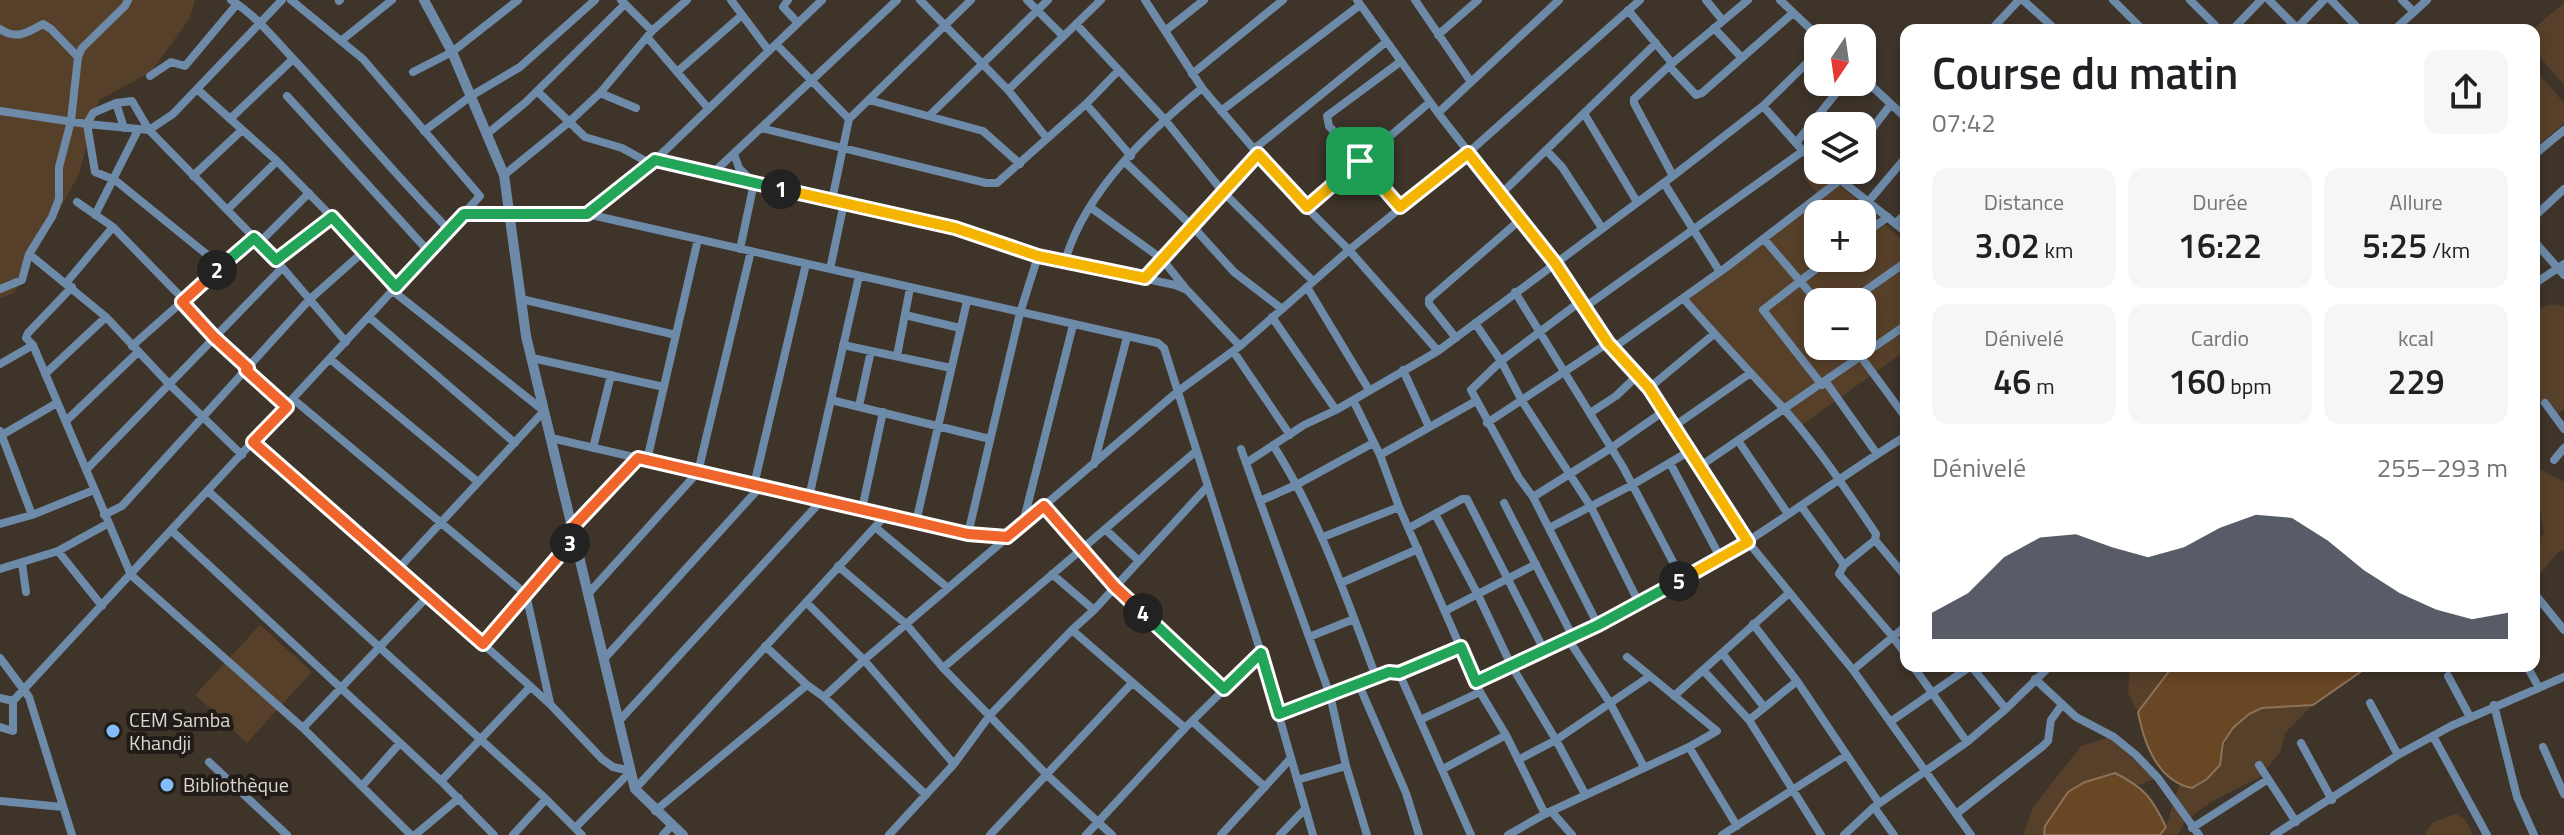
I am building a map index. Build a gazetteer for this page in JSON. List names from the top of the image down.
{
  "places": ["CEM Samba Khandji", "Bibliothèque"],
  "north": "bottom",
  "page": {
    "map_buttons": ["+", "−"],
    "heading": ["Course du matin", "07:42"],
    "stats": [
      ["Distance", "3.02 km"],
      ["Durée", "16:22"],
      ["Allure", "5:25 /km"],
      ["Dénivelé", "46 m"],
      ["Cardio", "160 bpm"],
      ["kcal", "229"]
    ],
    "pins": [
      "1",
      "2",
      "3",
      "5",
      "4"
    ],
    "chart": ["Dénivelé", "255–293 m"]
  }
}
